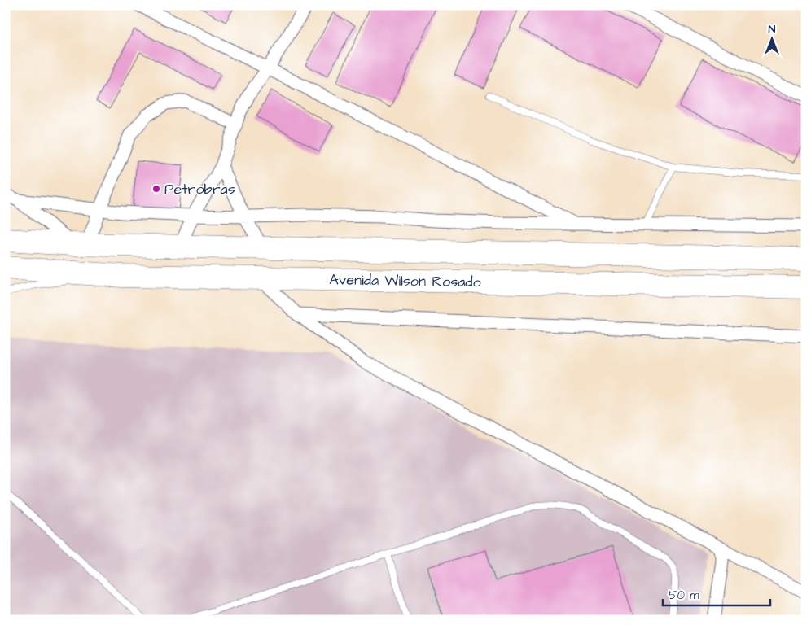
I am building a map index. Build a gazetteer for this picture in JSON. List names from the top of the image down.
{
  "streets": {
    "highway": ["Avenida Wilson Rosado"]
  },
  "places": ["Petrobras"],
  "scale_bar": "50 m",
  "north": "top"
}
